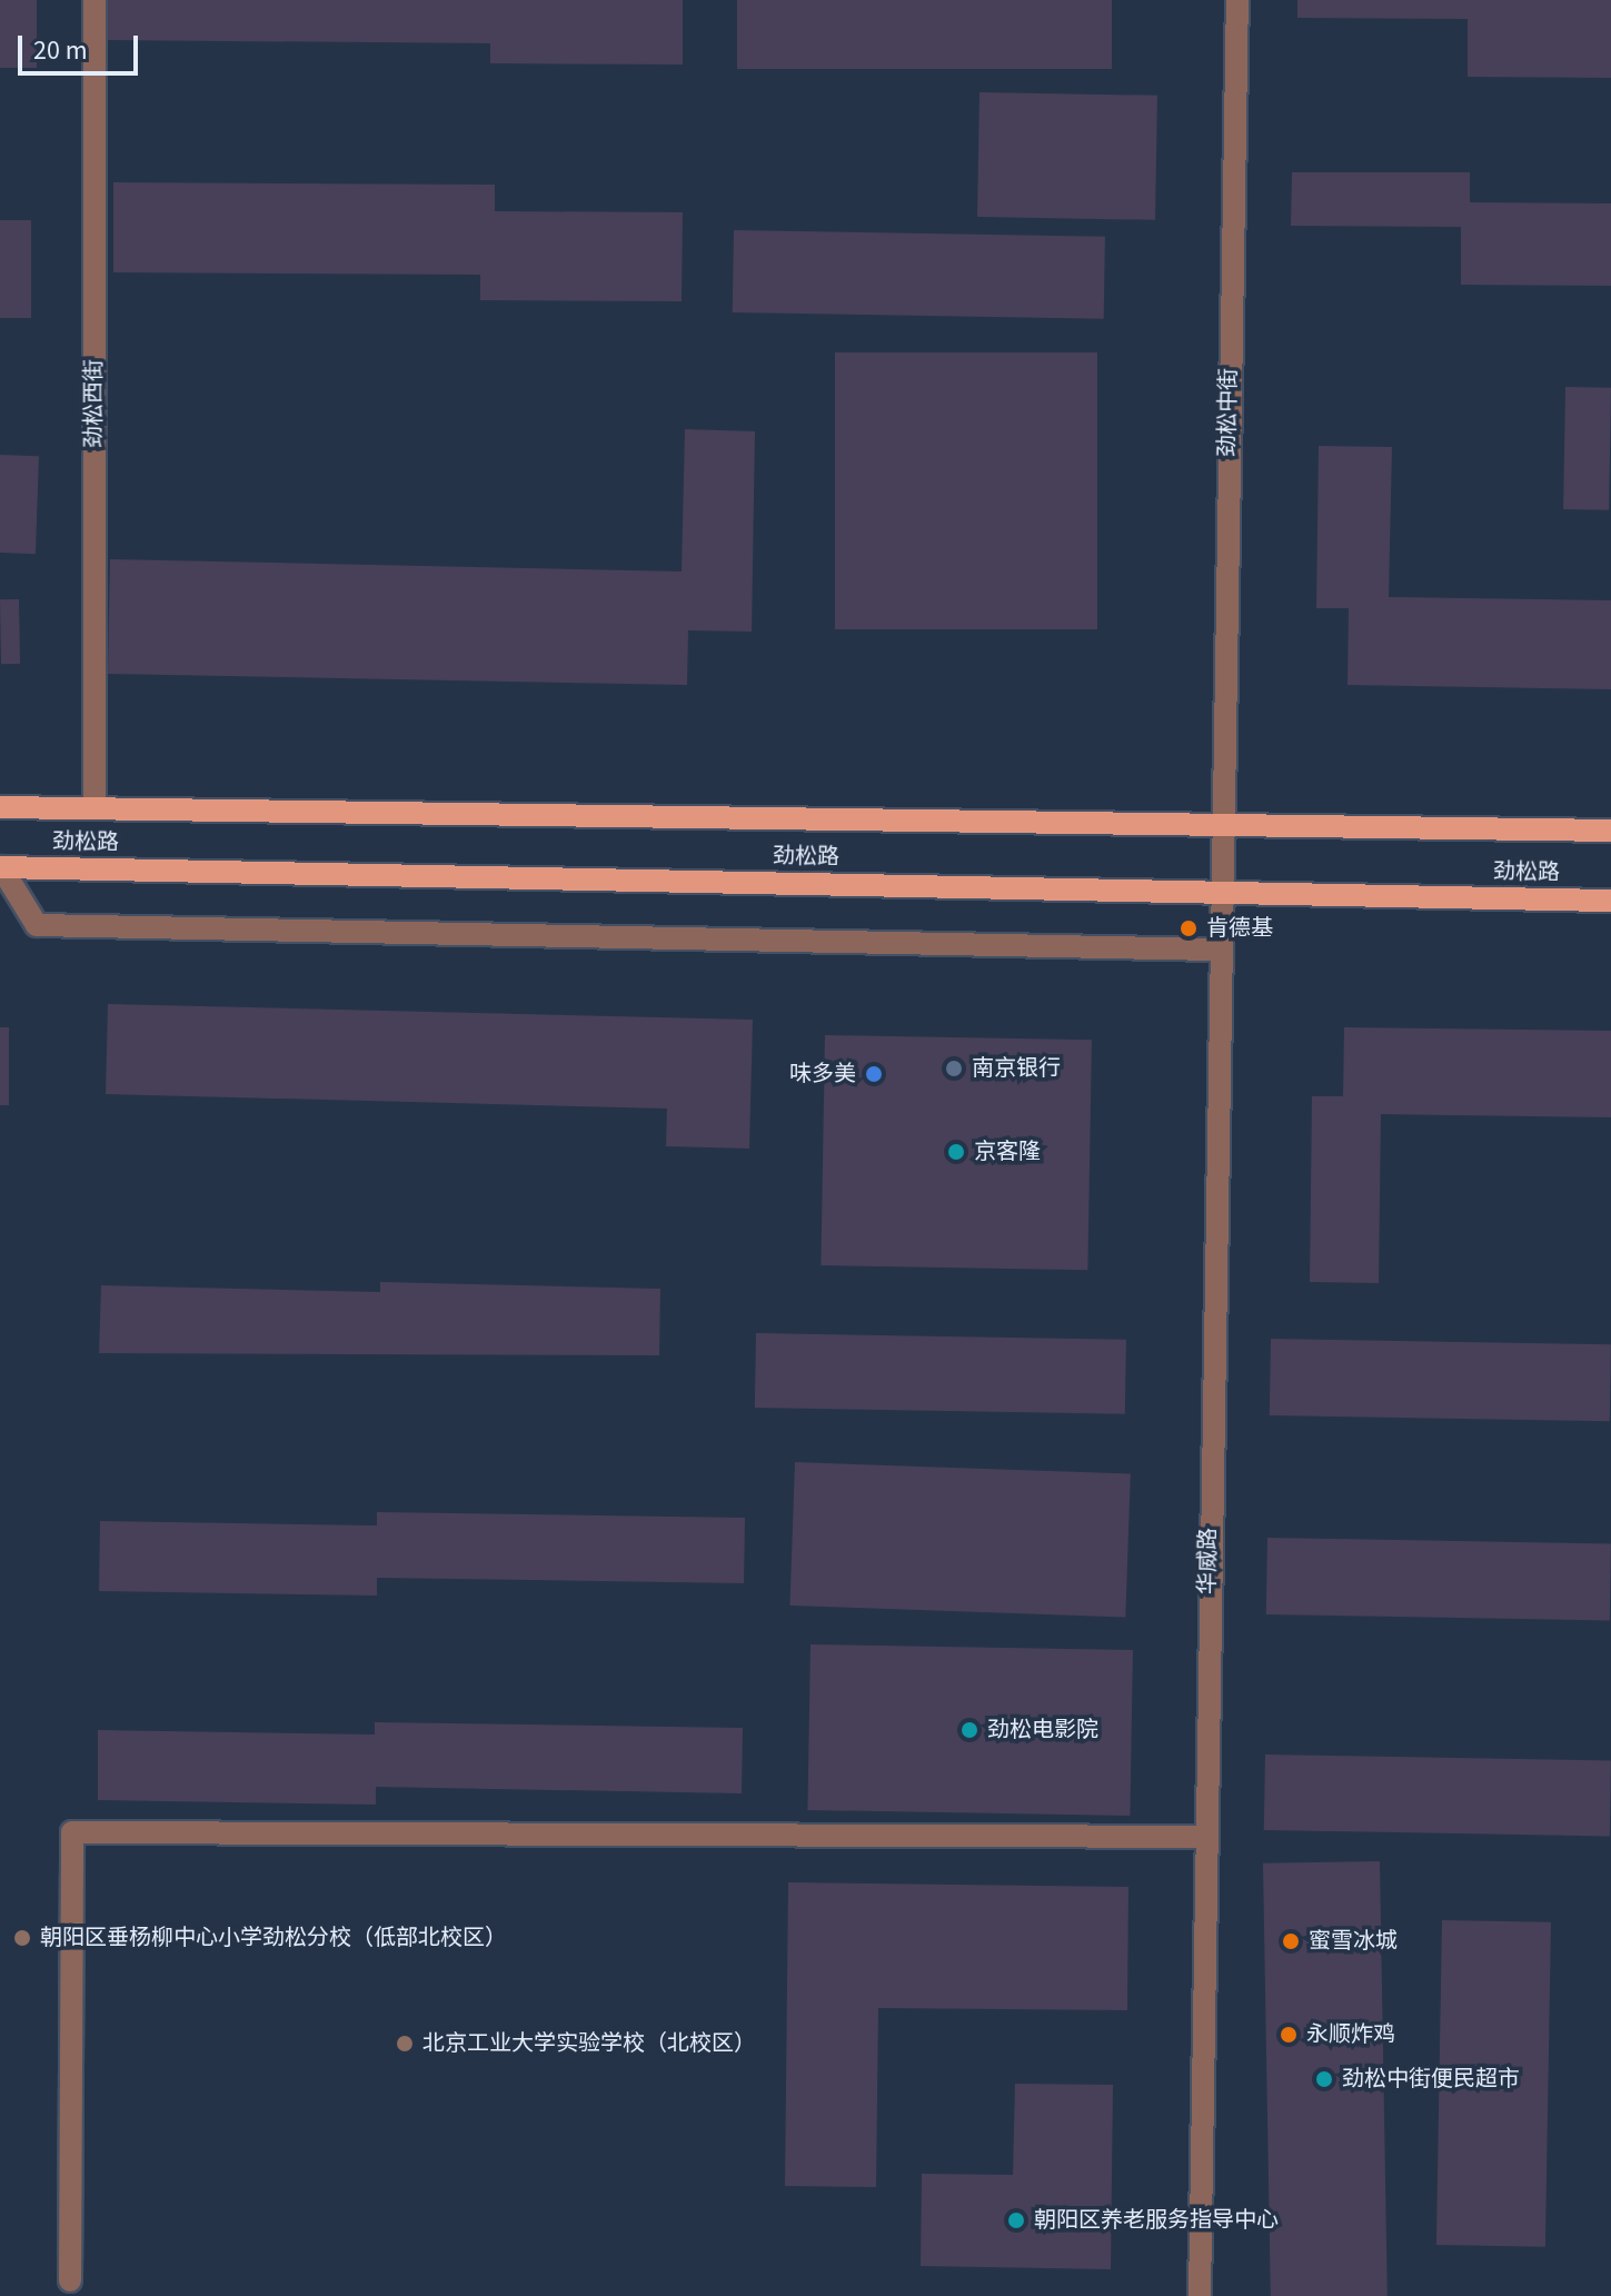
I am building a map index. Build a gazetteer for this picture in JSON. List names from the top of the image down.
{
  "streets": {
    "main road": ["劲松路"],
    "street": ["劲松西街", "劲松中街", "华威路"]
  },
  "crossings": [
    ["劲松西街", "劲松路"],
    ["劲松中街", "劲松路"],
    ["劲松中街", "华威路"],
    ["劲松路", "华威路"]
  ],
  "places": [
    "肯德基",
    "南京银行",
    "味多美",
    "京客隆",
    "劲松电影院",
    "朝阳区垂杨柳中心小学劲松分校（低部北校区）",
    "蜜雪冰城",
    "永顺炸鸡",
    "北京工业大学实验学校（北校区）",
    "劲松中街便民超市",
    "朝阳区养老服务指导中心"
  ],
  "scale_bar": "20 m"
}
